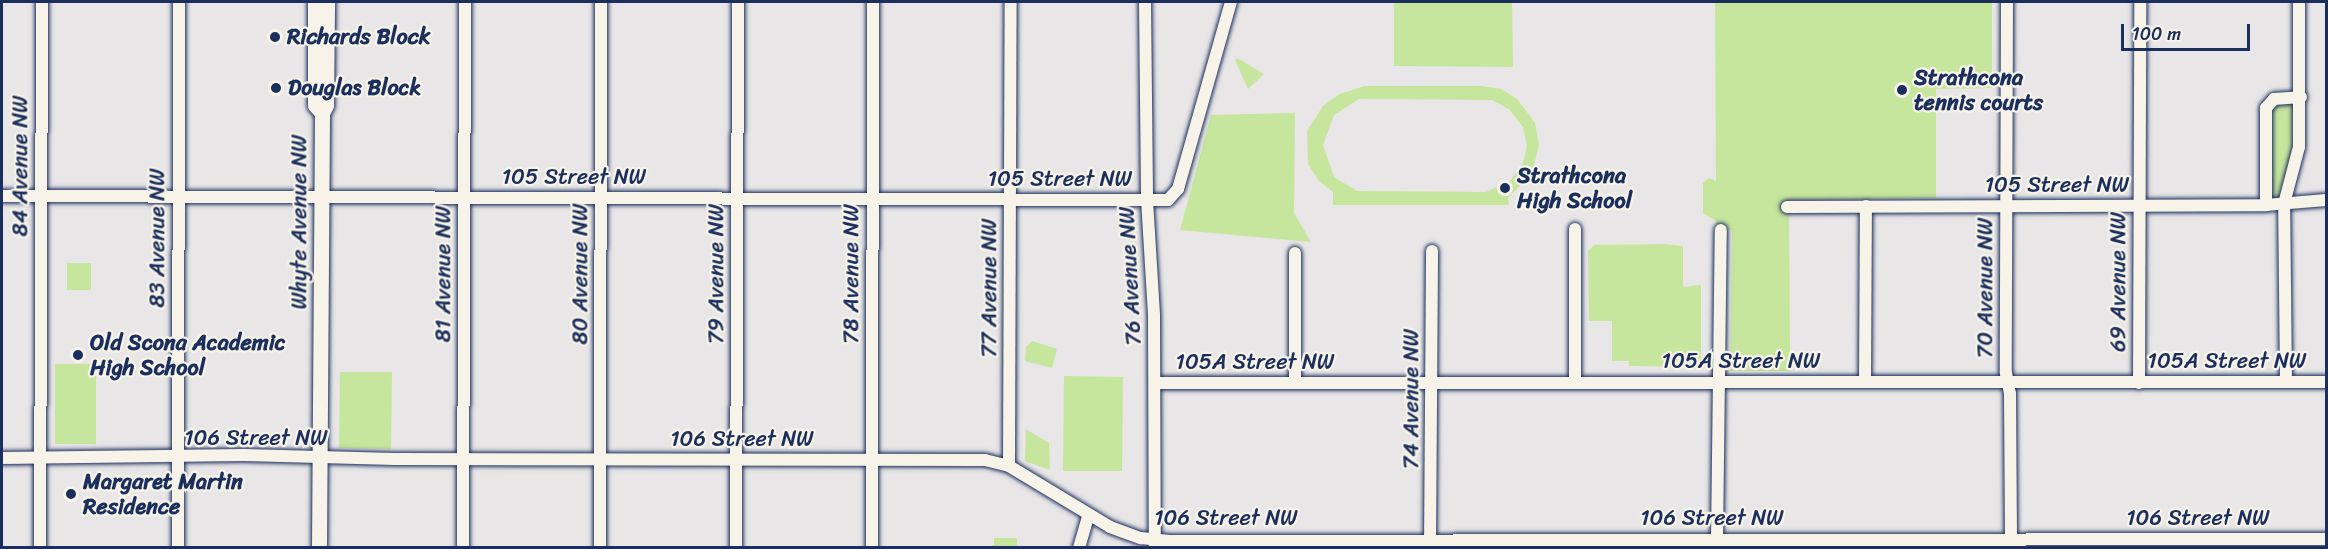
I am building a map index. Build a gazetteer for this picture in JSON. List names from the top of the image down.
{
  "streets": {
    "main road": ["Whyte Avenue NW"],
    "street": [
      "84 Avenue NW",
      "105 Street NW",
      "83 Avenue NW",
      "81 Avenue NW",
      "80 Avenue NW",
      "79 Avenue NW",
      "78 Avenue NW",
      "76 Avenue NW",
      "69 Avenue NW",
      "77 Avenue NW",
      "70 Avenue NW",
      "105A Street NW",
      "74 Avenue NW",
      "106 Street NW"
    ]
  },
  "crossings": [
    ["84 Avenue NW", "105 Street NW"],
    ["84 Avenue NW", "106 Street NW"],
    ["105 Street NW", "Whyte Avenue NW"],
    ["105 Street NW", "83 Avenue NW"],
    ["105 Street NW", "81 Avenue NW"],
    ["105 Street NW", "80 Avenue NW"],
    ["105 Street NW", "79 Avenue NW"],
    ["105 Street NW", "78 Avenue NW"],
    ["105 Street NW", "76 Avenue NW"],
    ["105 Street NW", "69 Avenue NW"],
    ["105 Street NW", "77 Avenue NW"],
    ["105 Street NW", "70 Avenue NW"],
    ["Whyte Avenue NW", "106 Street NW"],
    ["83 Avenue NW", "106 Street NW"],
    ["81 Avenue NW", "106 Street NW"],
    ["80 Avenue NW", "106 Street NW"],
    ["79 Avenue NW", "106 Street NW"],
    ["78 Avenue NW", "106 Street NW"],
    ["76 Avenue NW", "105A Street NW"],
    ["76 Avenue NW", "106 Street NW"],
    ["69 Avenue NW", "105A Street NW"],
    ["77 Avenue NW", "106 Street NW"],
    ["70 Avenue NW", "105A Street NW"],
    ["70 Avenue NW", "106 Street NW"],
    ["105A Street NW", "74 Avenue NW"],
    ["74 Avenue NW", "106 Street NW"]
  ],
  "places": [
    "Richards Block",
    "Douglas Block",
    "Strathcona tennis courts",
    "Strathcona High School",
    "Old Scona Academic High School",
    "Margaret Martin Residence"
  ],
  "scale_bar": "100 m"
}
